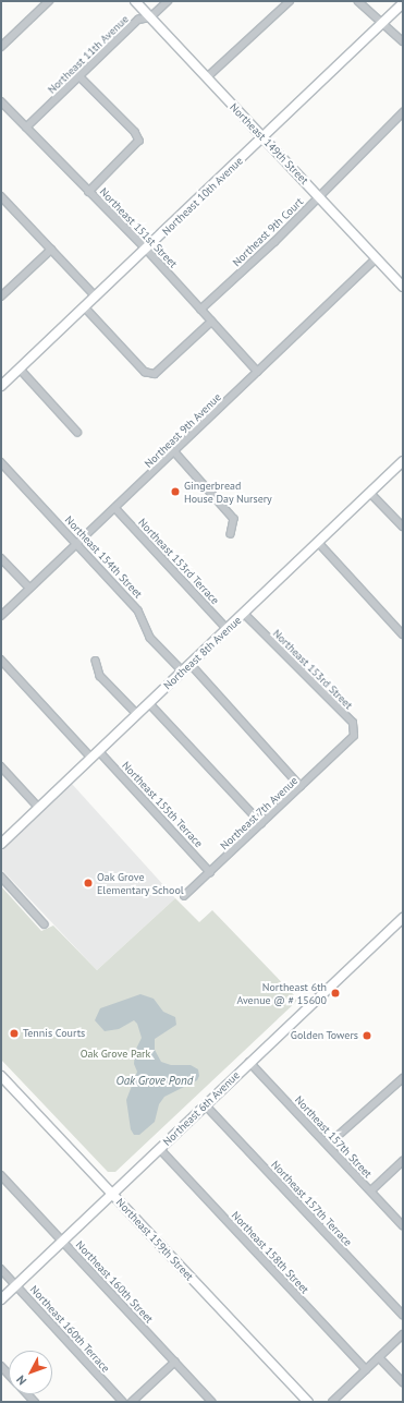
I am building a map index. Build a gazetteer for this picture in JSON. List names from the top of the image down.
{
  "streets": {
    "street": [
      "Northeast 11th Avenue",
      "Northeast 149th Street",
      "Northeast 10th Avenue",
      "Northeast 151st Street",
      "Northeast 9th Court",
      "Northeast 9th Avenue",
      "Northeast 154th Street",
      "Northeast 153rd Terrace",
      "Northeast 8th Avenue",
      "Northeast 153rd Street",
      "Northeast 155th Terrace",
      "Northeast 7th Avenue",
      "Northeast 6th Avenue",
      "Northeast 157th Street",
      "Northeast 157th Terrace",
      "Northeast 159th Street",
      "Northeast 158th Street",
      "Northeast 160th Street",
      "Northeast 160th Terrace"
    ]
  },
  "crossings": [
    ["Northeast 11th Avenue", "Northeast 149th Street"],
    ["Northeast 11th Avenue", "Northeast 151st Street"],
    ["Northeast 149th Street", "Northeast 10th Avenue"],
    ["Northeast 149th Street", "Northeast 9th Court"],
    ["Northeast 149th Street", "Northeast 9th Avenue"],
    ["Northeast 10th Avenue", "Northeast 151st Street"],
    ["Northeast 151st Street", "Northeast 9th Court"],
    ["Northeast 151st Street", "Northeast 9th Avenue"],
    ["Northeast 9th Avenue", "Northeast 154th Street"],
    ["Northeast 9th Avenue", "Northeast 153rd Terrace"],
    ["Northeast 154th Street", "Northeast 8th Avenue"],
    ["Northeast 153rd Terrace", "Northeast 8th Avenue"],
    ["Northeast 8th Avenue", "Northeast 153rd Street"],
    ["Northeast 8th Avenue", "Northeast 155th Terrace"],
    ["Northeast 153rd Street", "Northeast 7th Avenue"],
    ["Northeast 155th Terrace", "Northeast 7th Avenue"],
    ["Northeast 6th Avenue", "Northeast 157th Street"],
    ["Northeast 6th Avenue", "Northeast 157th Terrace"],
    ["Northeast 6th Avenue", "Northeast 159th Street"],
    ["Northeast 6th Avenue", "Northeast 158th Street"],
    ["Northeast 6th Avenue", "Northeast 160th Street"],
    ["Northeast 6th Avenue", "Northeast 160th Terrace"]
  ],
  "water": ["Oak Grove Pond"],
  "parks": ["Oak Grove Park"],
  "places": [
    "Gingerbread House Day Nursery",
    "Oak Grove Elementary School",
    "Northeast 6th Avenue @ # 15600",
    "Tennis Courts",
    "Golden Towers"
  ],
  "north": "bottom left"
}
